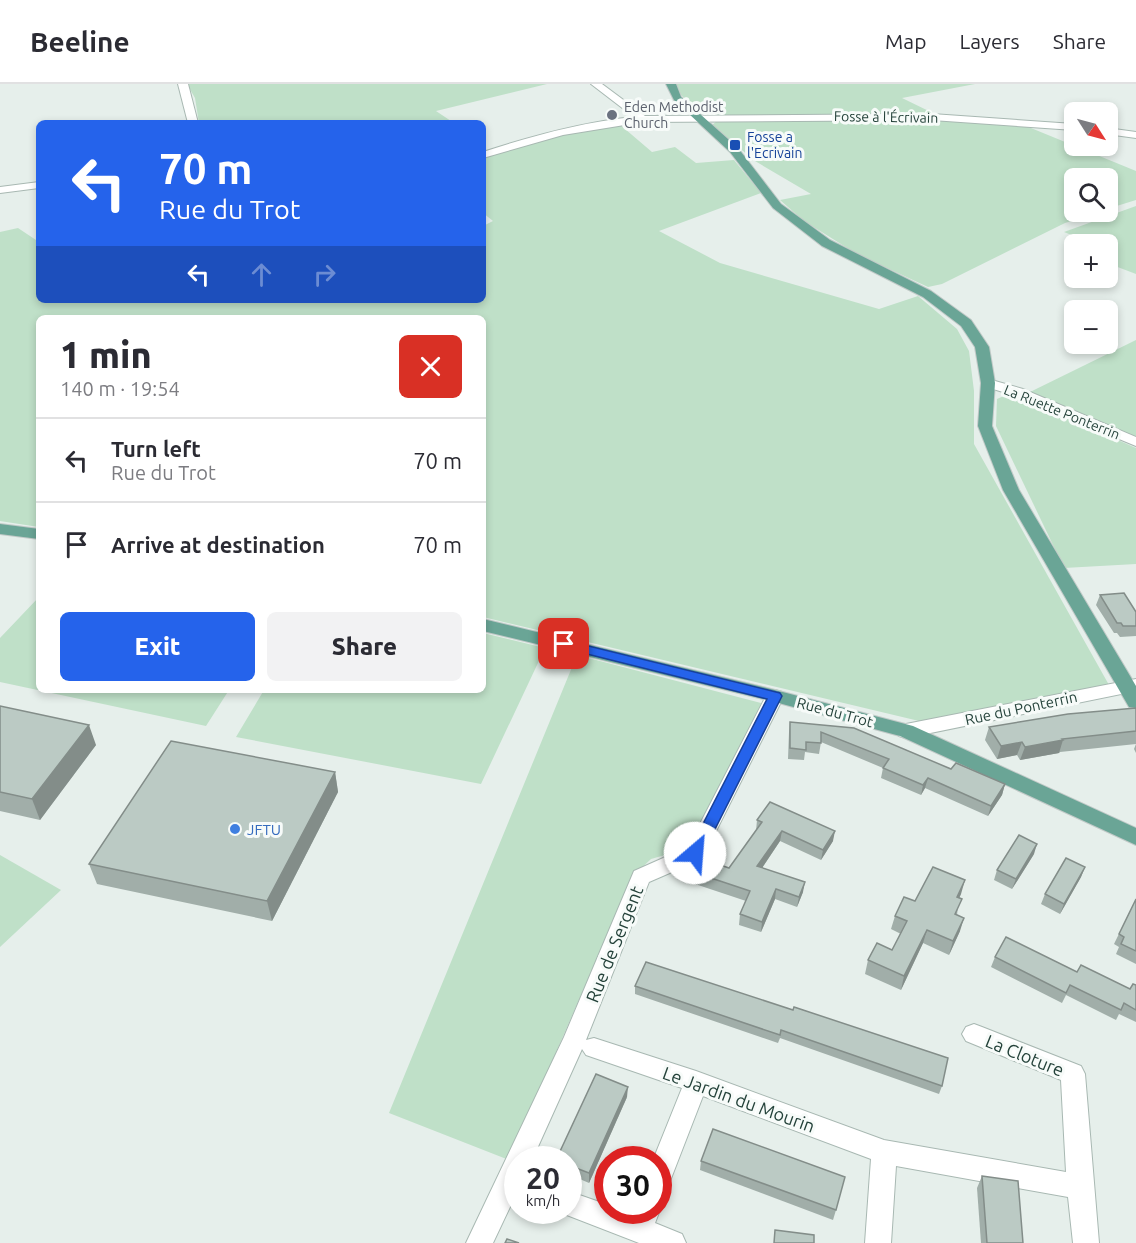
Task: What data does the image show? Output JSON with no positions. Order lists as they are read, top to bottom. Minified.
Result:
{"streets":{"main road":["Rue du Trot"],"street":["Fosse à l'Écrivain","La Ruette Ponterrin","Rue du Ponterrin","Rue de Sergent","La Cloture","Le Jardin du Mourin"]},"crossings":[["Rue du Ponterrin","Rue du Trot"],["Rue du Trot","Rue de Sergent"]],"places":{"other":["Eden Methodist Church","JFTU"],"transit":["Fosse a l'Ecrivain"]},"north":"bottom right","page":{"header":"Beeline","nav":["Map","Layers","Share"],"map_buttons":["+","−"],"turn":["70 m","Rue du Trot"],"heading":["1 min","140 m · 19:54"],"list":[{"name":"Turn left","note":"Rue du Trot","value":"70 m"},{"name":"Arrive at destination","value":"70 m"}],"buttons":["Exit","Share"],"speed":"20 km/h","limit":"30"}}
